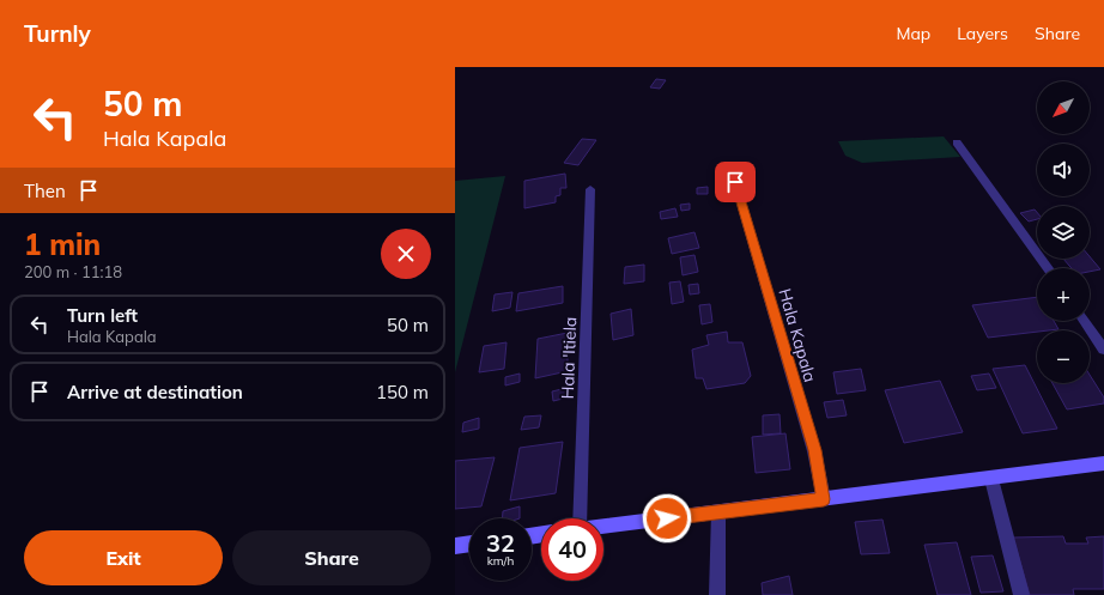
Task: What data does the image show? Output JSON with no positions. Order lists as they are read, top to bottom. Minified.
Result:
{"streets":{"street":["Hala Kapala","Hala 'Itiela"]},"north":"bottom left","page":{"header":"Turnly","nav":["Map","Layers","Share"],"turn":["50 m","Hala Kapala"],"map_buttons":["+","−"],"then":"Then","heading":["1 min","200 m · 11:18"],"list":[{"name":"Turn left","note":"Hala Kapala","value":"50 m"},{"name":"Arrive at destination","value":"150 m"}],"speed":"32 km/h","limit":"40","buttons":["Exit","Share"]}}
